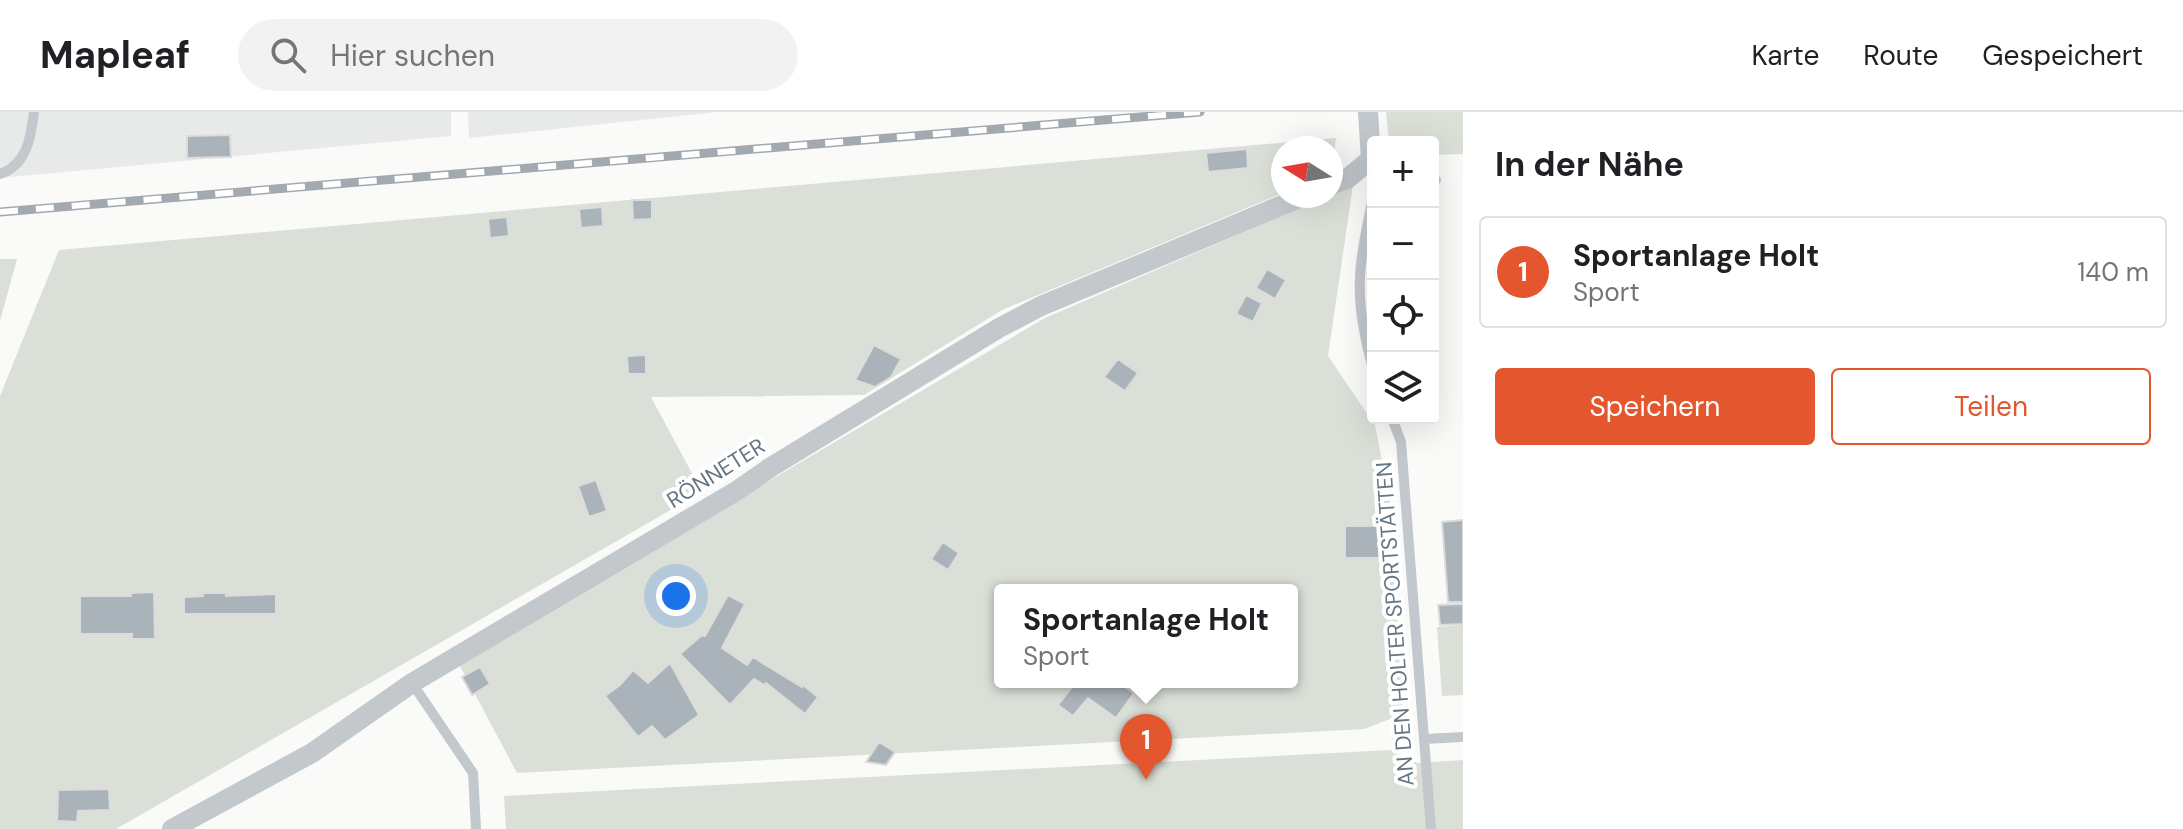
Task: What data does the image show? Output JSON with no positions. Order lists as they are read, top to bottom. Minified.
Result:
{"streets":{"street":["RÖNNETER"],"lane":["AN DEN HOLTER SPORTSTÄTTEN"]},"north":"left","page":{"header":"Mapleaf","search":"Hier suchen","nav":["Karte","Route","Gespeichert"],"heading":"In der Nähe","map_buttons":["+","−"],"list":[{"mark":"1","name":"Sportanlage Holt","note":"Sport","value":"140 m"}],"buttons":["Speichern","Teilen"],"popup":["Sportanlage Holt","Sport"],"pins":"1"}}
